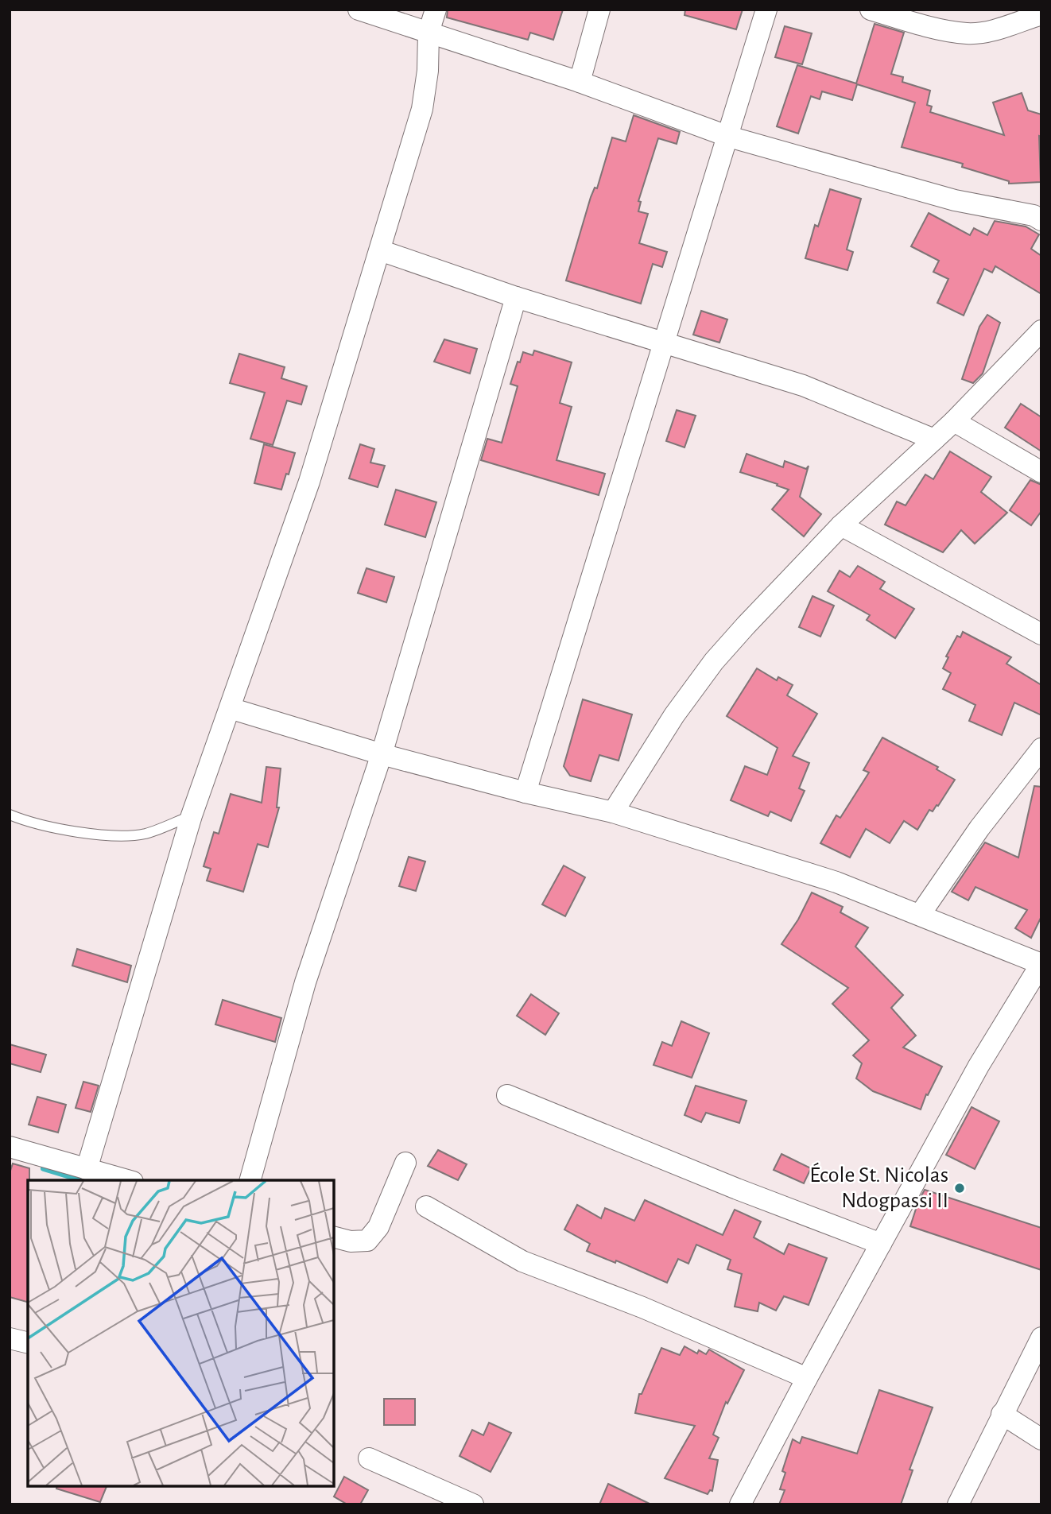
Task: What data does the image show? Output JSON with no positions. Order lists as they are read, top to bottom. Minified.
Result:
{"places":["École St. Nicolas Ndogpassi II"]}
